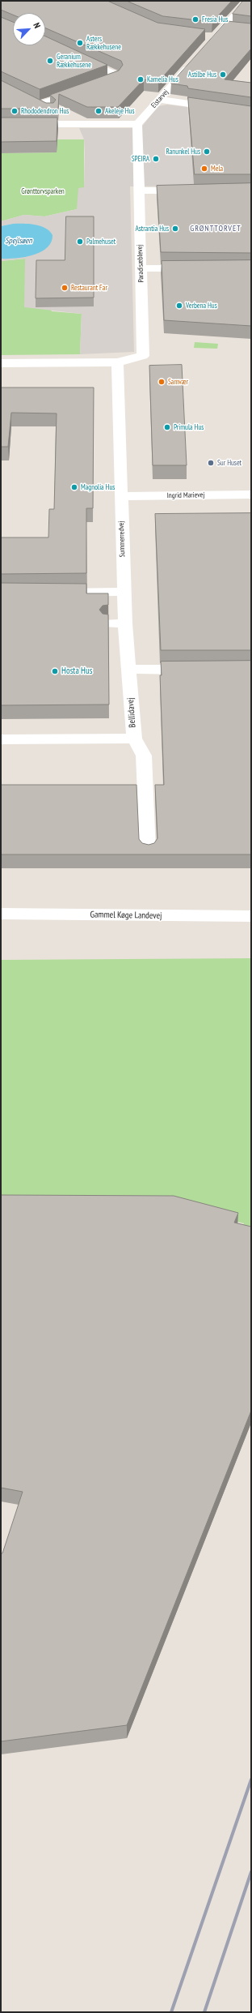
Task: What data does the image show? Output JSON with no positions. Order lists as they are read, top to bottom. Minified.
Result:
{"streets":{"street":["Elstarvej","Paradisæblevej","Ingrid Marievej","Summerredvej","Bellidavej","Gammel Køge Landevej"]},"crossings":[["Elstarvej","Paradisæblevej"],["Paradisæblevej","Summerredvej"],["Ingrid Marievej","Summerredvej"],["Summerredvej","Bellidavej"]],"districts":["GRØNTTORVET"],"water":["Spejlsøen"],"parks":["Grønttorvsparken"],"places":["Fresia Hus","Asters Rækkehusene","Geranium Rækkehusene","Astilbe Hus","Kamelia Hus","Rhododendron Hus","Akeleje Hus","Ranunkel Hus","SPEIRA","Mela","Astrantia Hus","Palmehuset","Restaurant Far","Verbena Hus","Samvær","Primula Hus","Sur Huset","Magnolia Hus","Hosta Hus"],"north":"top right"}
